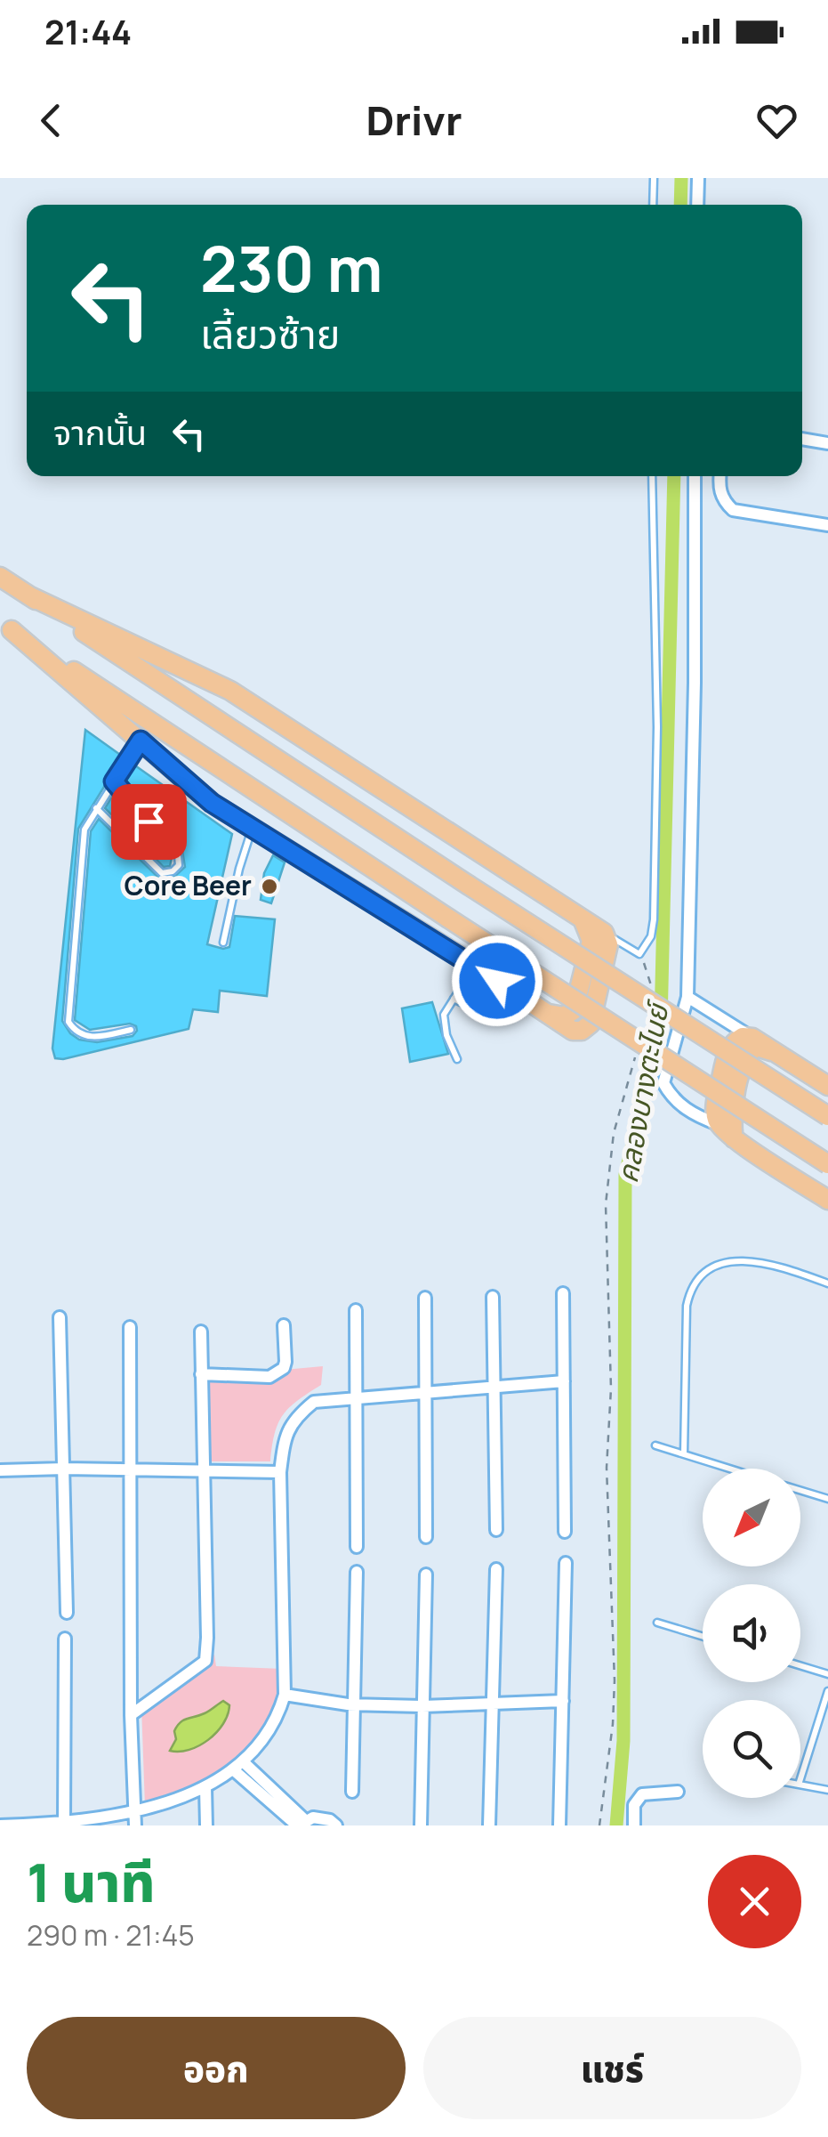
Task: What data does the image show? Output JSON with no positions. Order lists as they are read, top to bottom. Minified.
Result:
{"water":["คลองบางตะไนย์"],"places":["Core Beer"],"north":"bottom left","page":{"status":"21:44","header":"Drivr","turn":["230 m","เลี้ยวซ้าย"],"then":"จากนั้น","heading":["1 นาที","290 m · 21:45"],"buttons":["ออก","แชร์"]}}
